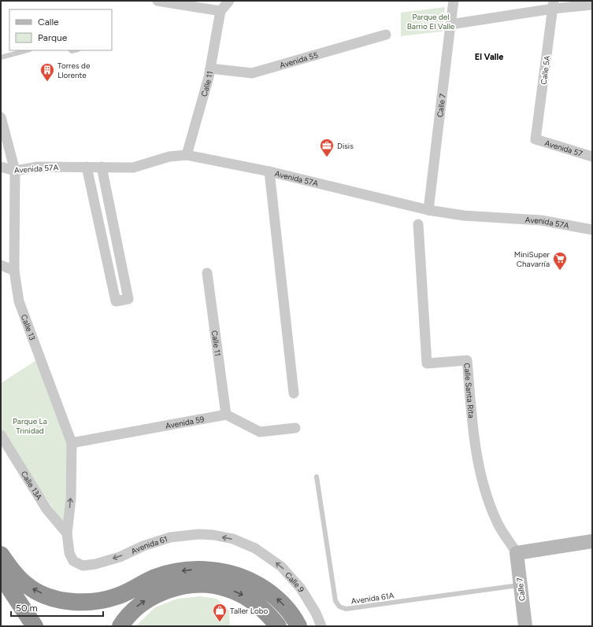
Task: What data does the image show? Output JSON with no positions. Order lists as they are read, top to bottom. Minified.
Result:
{"streets":{"street":["Avenida 55","Calle 5A","Calle 11","Calle 7","Avenida 57","Avenida 57A","Calle 13","Calle Santa Rita","Avenida 59","Calle 13A","Avenida 61","Calle 9"],"lane":["Avenida 61A"]},"crossings":[["Avenida 55","Calle 11"],["Calle 5A","Avenida 57"],["Calle 11","Avenida 57A"],["Calle 11","Avenida 59"],["Calle 7","Avenida 57A"],["Calle 7","Calle Santa Rita"],["Calle 7","Avenida 61A"],["Avenida 57A","Calle 13"],["Calle 13","Avenida 59"],["Calle 13","Calle 13A"],["Calle 13","Avenida 61"],["Calle 13A","Avenida 61"],["Avenida 61","Calle 9"]],"one_way":["Avenida 61","Calle 9"],"districts":["El Valle"],"parks":["Parque del Barrio El Valle","Parque La Trinidad"],"places":{"building":["Torres de Llorente"],"office":["Disis"],"supermarket":["MiniSuper Chavarría"],"shop":["Taller Lobo"]},"legend":["Calle","Parque"],"scale_bar":"50 m"}
